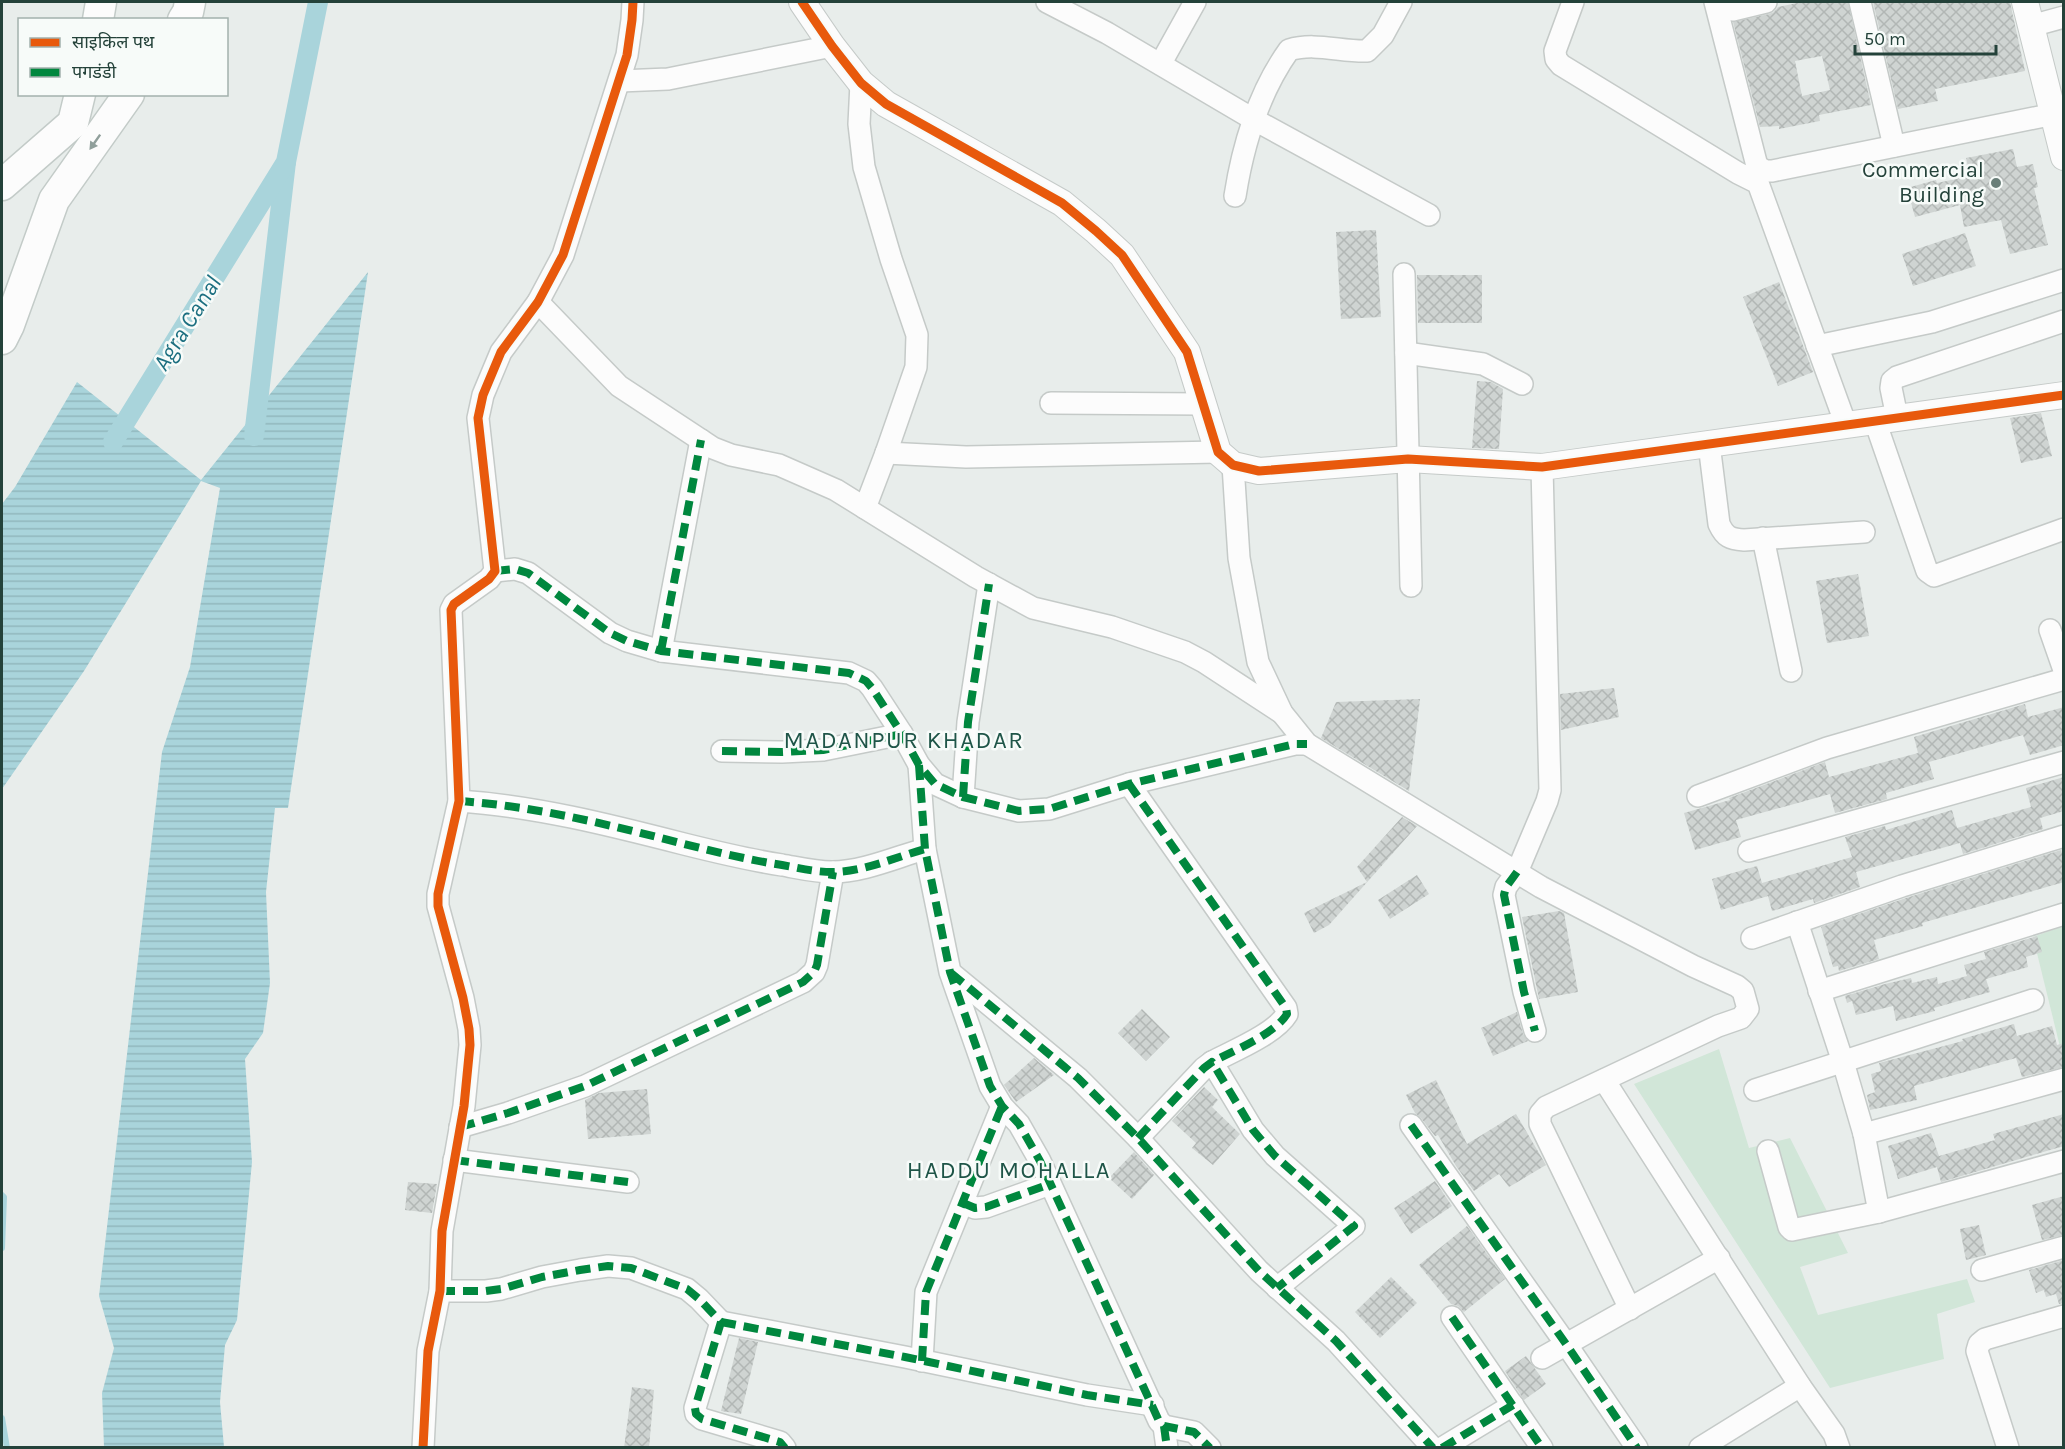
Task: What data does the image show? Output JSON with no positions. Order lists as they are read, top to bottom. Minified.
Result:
{"districts":["MADANPUR KHADAR","HADDU MOHALLA"],"water":["Agra Canal"],"places":["Commercial Building"],"legend":["साइकिल पथ","पगडंडी"],"scale_bar":"50 m"}
